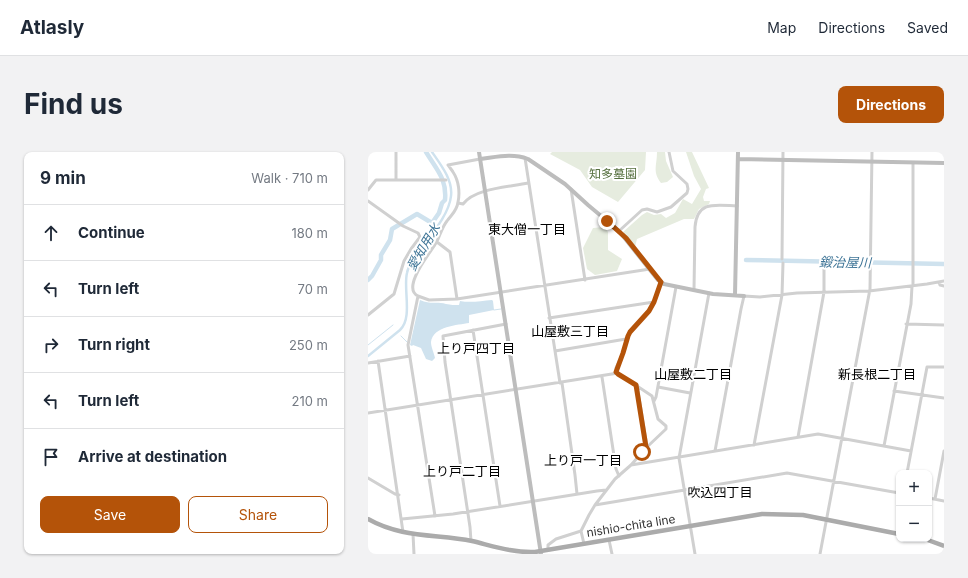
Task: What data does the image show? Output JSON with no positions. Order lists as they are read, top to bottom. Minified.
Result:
{"streets":{"main road":["nishio-chita line"]},"districts":["東大僧一丁目","山屋敷三丁目","上り戸四丁目","山屋敷二丁目","新長根二丁目","上り戸一丁目","上り戸二丁目","吹込四丁目"],"water":["愛知用水","鍛治屋川"],"parks":["知多墓園"],"page":{"header":"Atlasly","nav":["Map","Directions","Saved"],"buttons":["Directions",["Save","Share"]],"title":"Find us","heading":["9 min","Walk · 710 m"],"list":[["Continue","180 m"],["Turn left","70 m"],["Turn right","250 m"],["Turn left","210 m"],"Arrive at destination"],"map_buttons":["+","−"]}}
